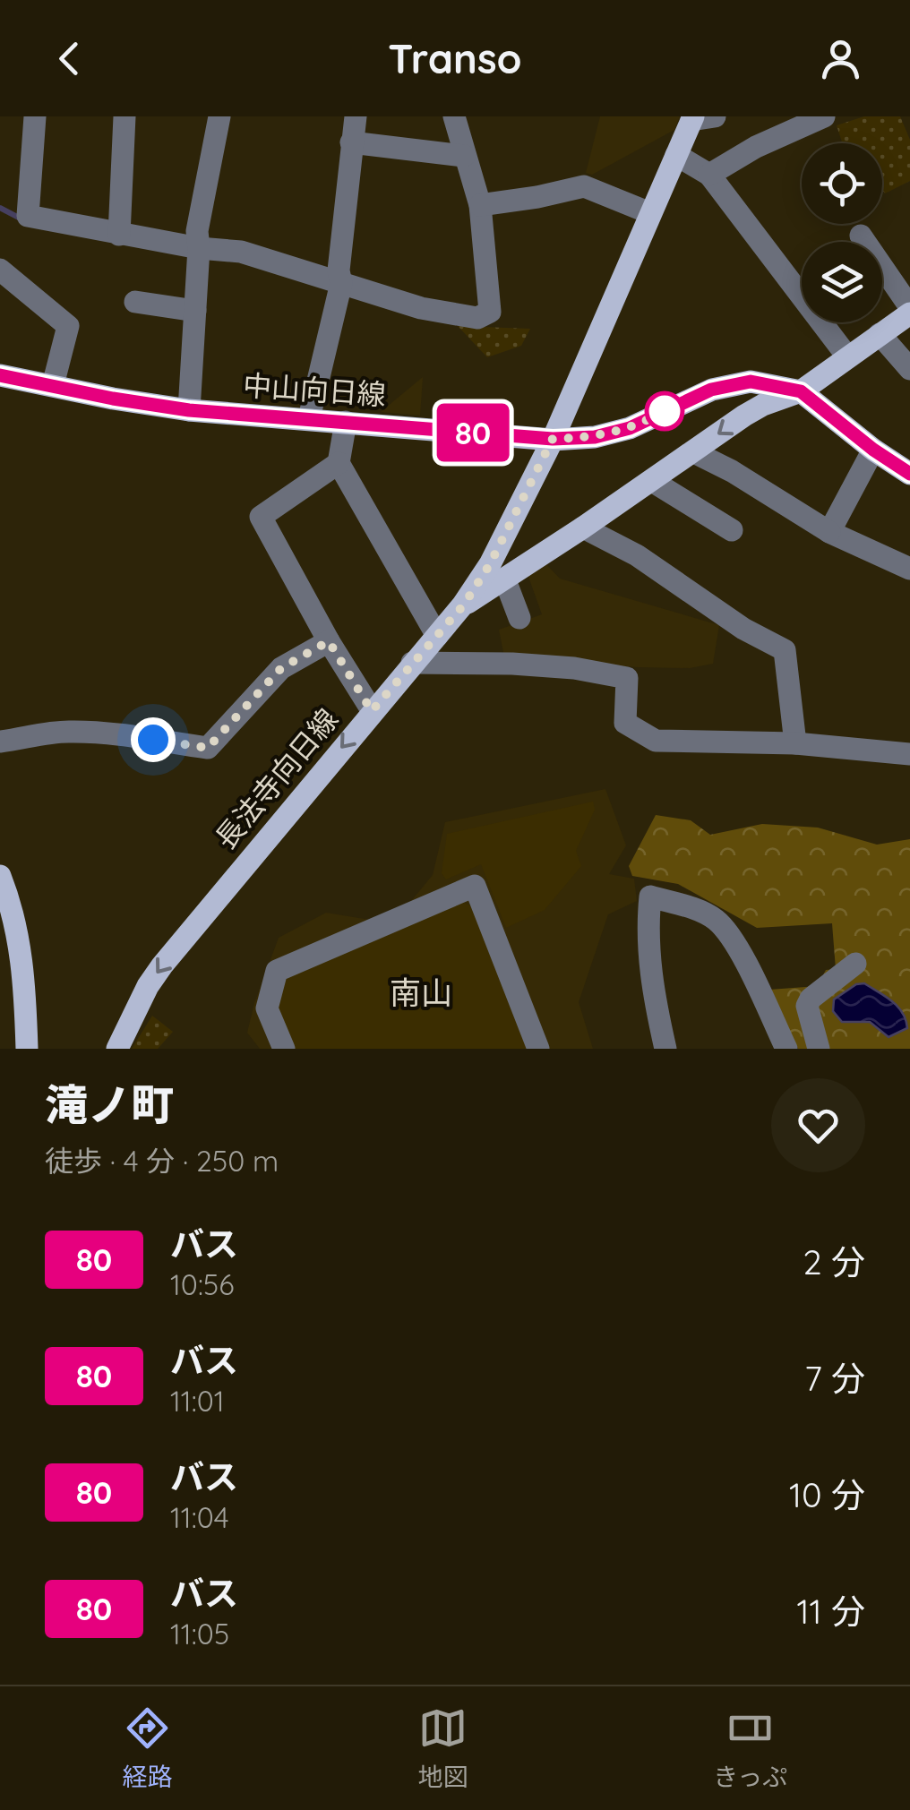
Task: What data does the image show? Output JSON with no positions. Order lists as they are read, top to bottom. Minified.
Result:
{"streets":{"main road":["中山向日線","長法寺向日線"]},"crossings":[["中山向日線","長法寺向日線"]],"one_way":["長法寺向日線"],"districts":["南山"],"lines":["bus line 80"],"page":{"header":"Transo","on_map":"80","heading":["滝ノ町","徒歩 · 4 分 · 250 m"],"list":[{"mark":"80","name":"バス","note":"10:56","value":"2 分"},{"mark":"80","name":"バス","note":"11:01","value":"7 分"},{"mark":"80","name":"バス","note":"11:04","value":"10 分"},{"mark":"80","name":"バス","note":"11:05","value":"11 分"}],"tabs":["経路","地図","きっぷ"]}}
